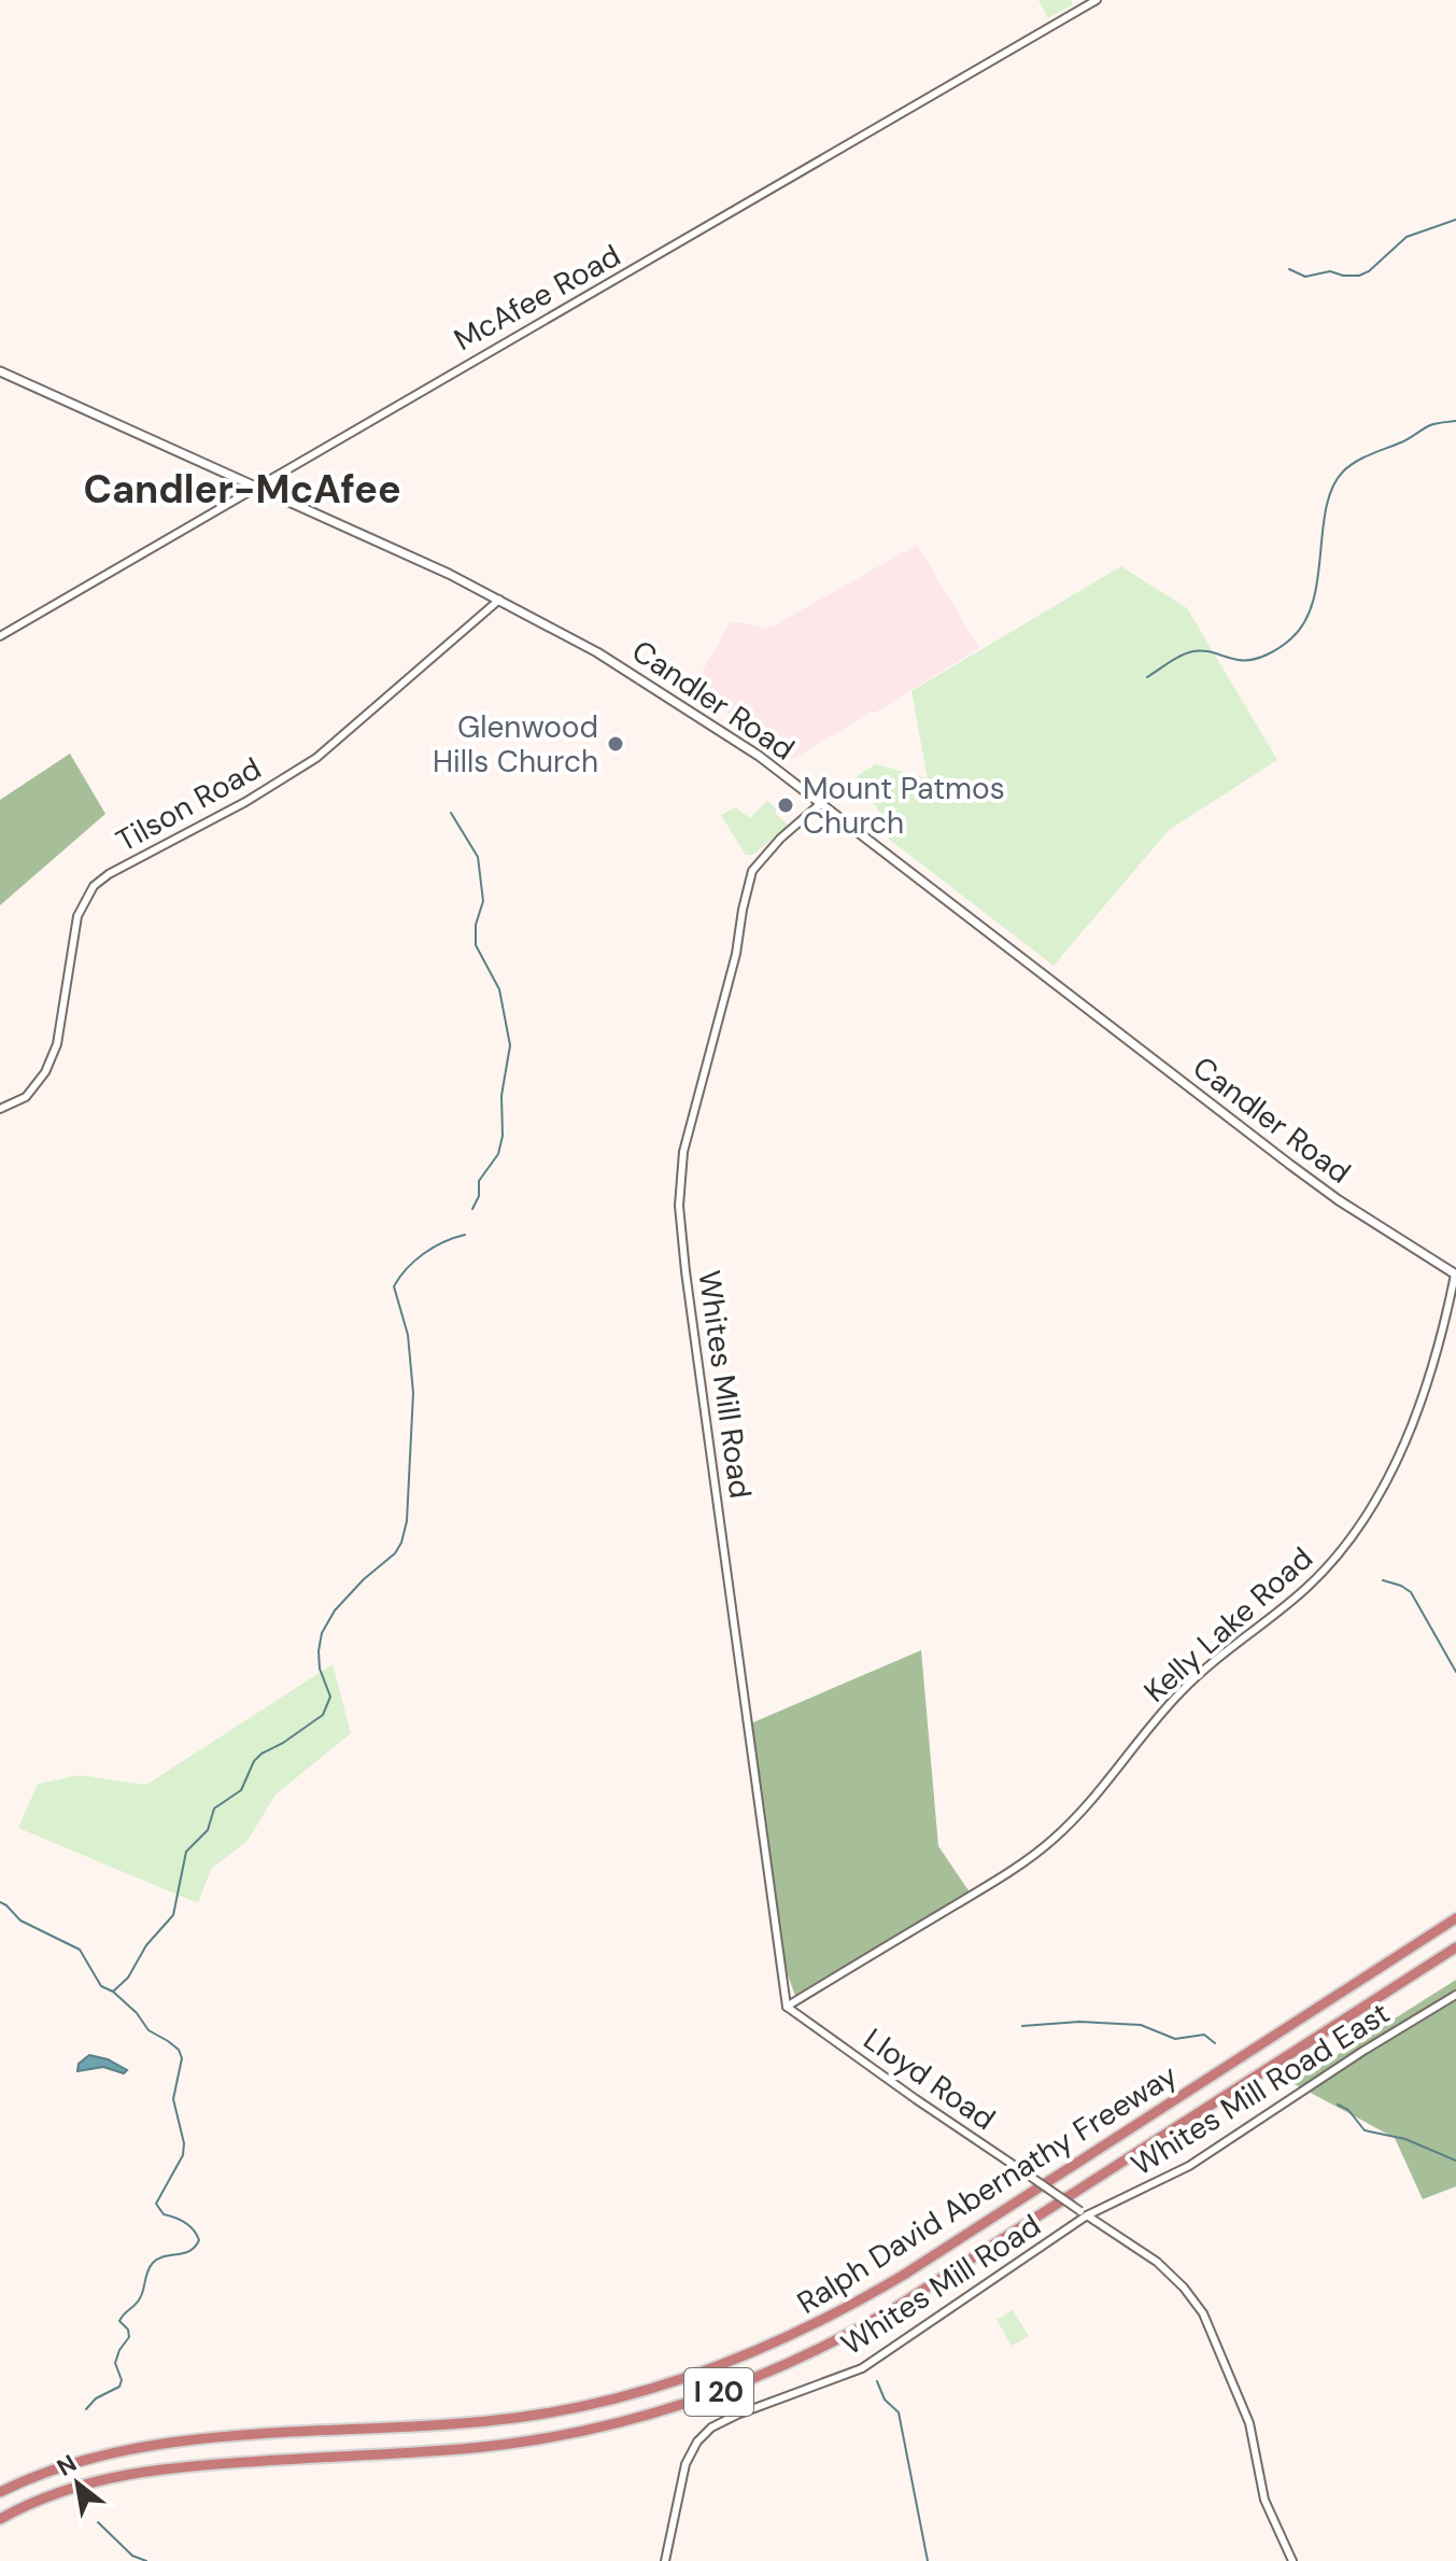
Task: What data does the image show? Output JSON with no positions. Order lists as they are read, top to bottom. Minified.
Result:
{"streets":{"highway":["Ralph David Abernathy Freeway","I 20"],"main road":["Candler Road"],"street":["McAfee Road","Tilson Road","Whites Mill Road","Kelly Lake Road","Lloyd Road","Whites Mill Road East"]},"crossings":[["McAfee Road","Candler Road"],["Candler Road","Tilson Road"],["Candler Road","Whites Mill Road"],["Candler Road","Kelly Lake Road"],["Whites Mill Road","Kelly Lake Road"],["Whites Mill Road","Lloyd Road"],["Whites Mill Road","Whites Mill Road East"],["Kelly Lake Road","Lloyd Road"],["Lloyd Road","Whites Mill Road East"]],"districts":["Candler-McAfee"],"places":["Glenwood Hills Church","Mount Patmos Church"],"north":"top left"}
